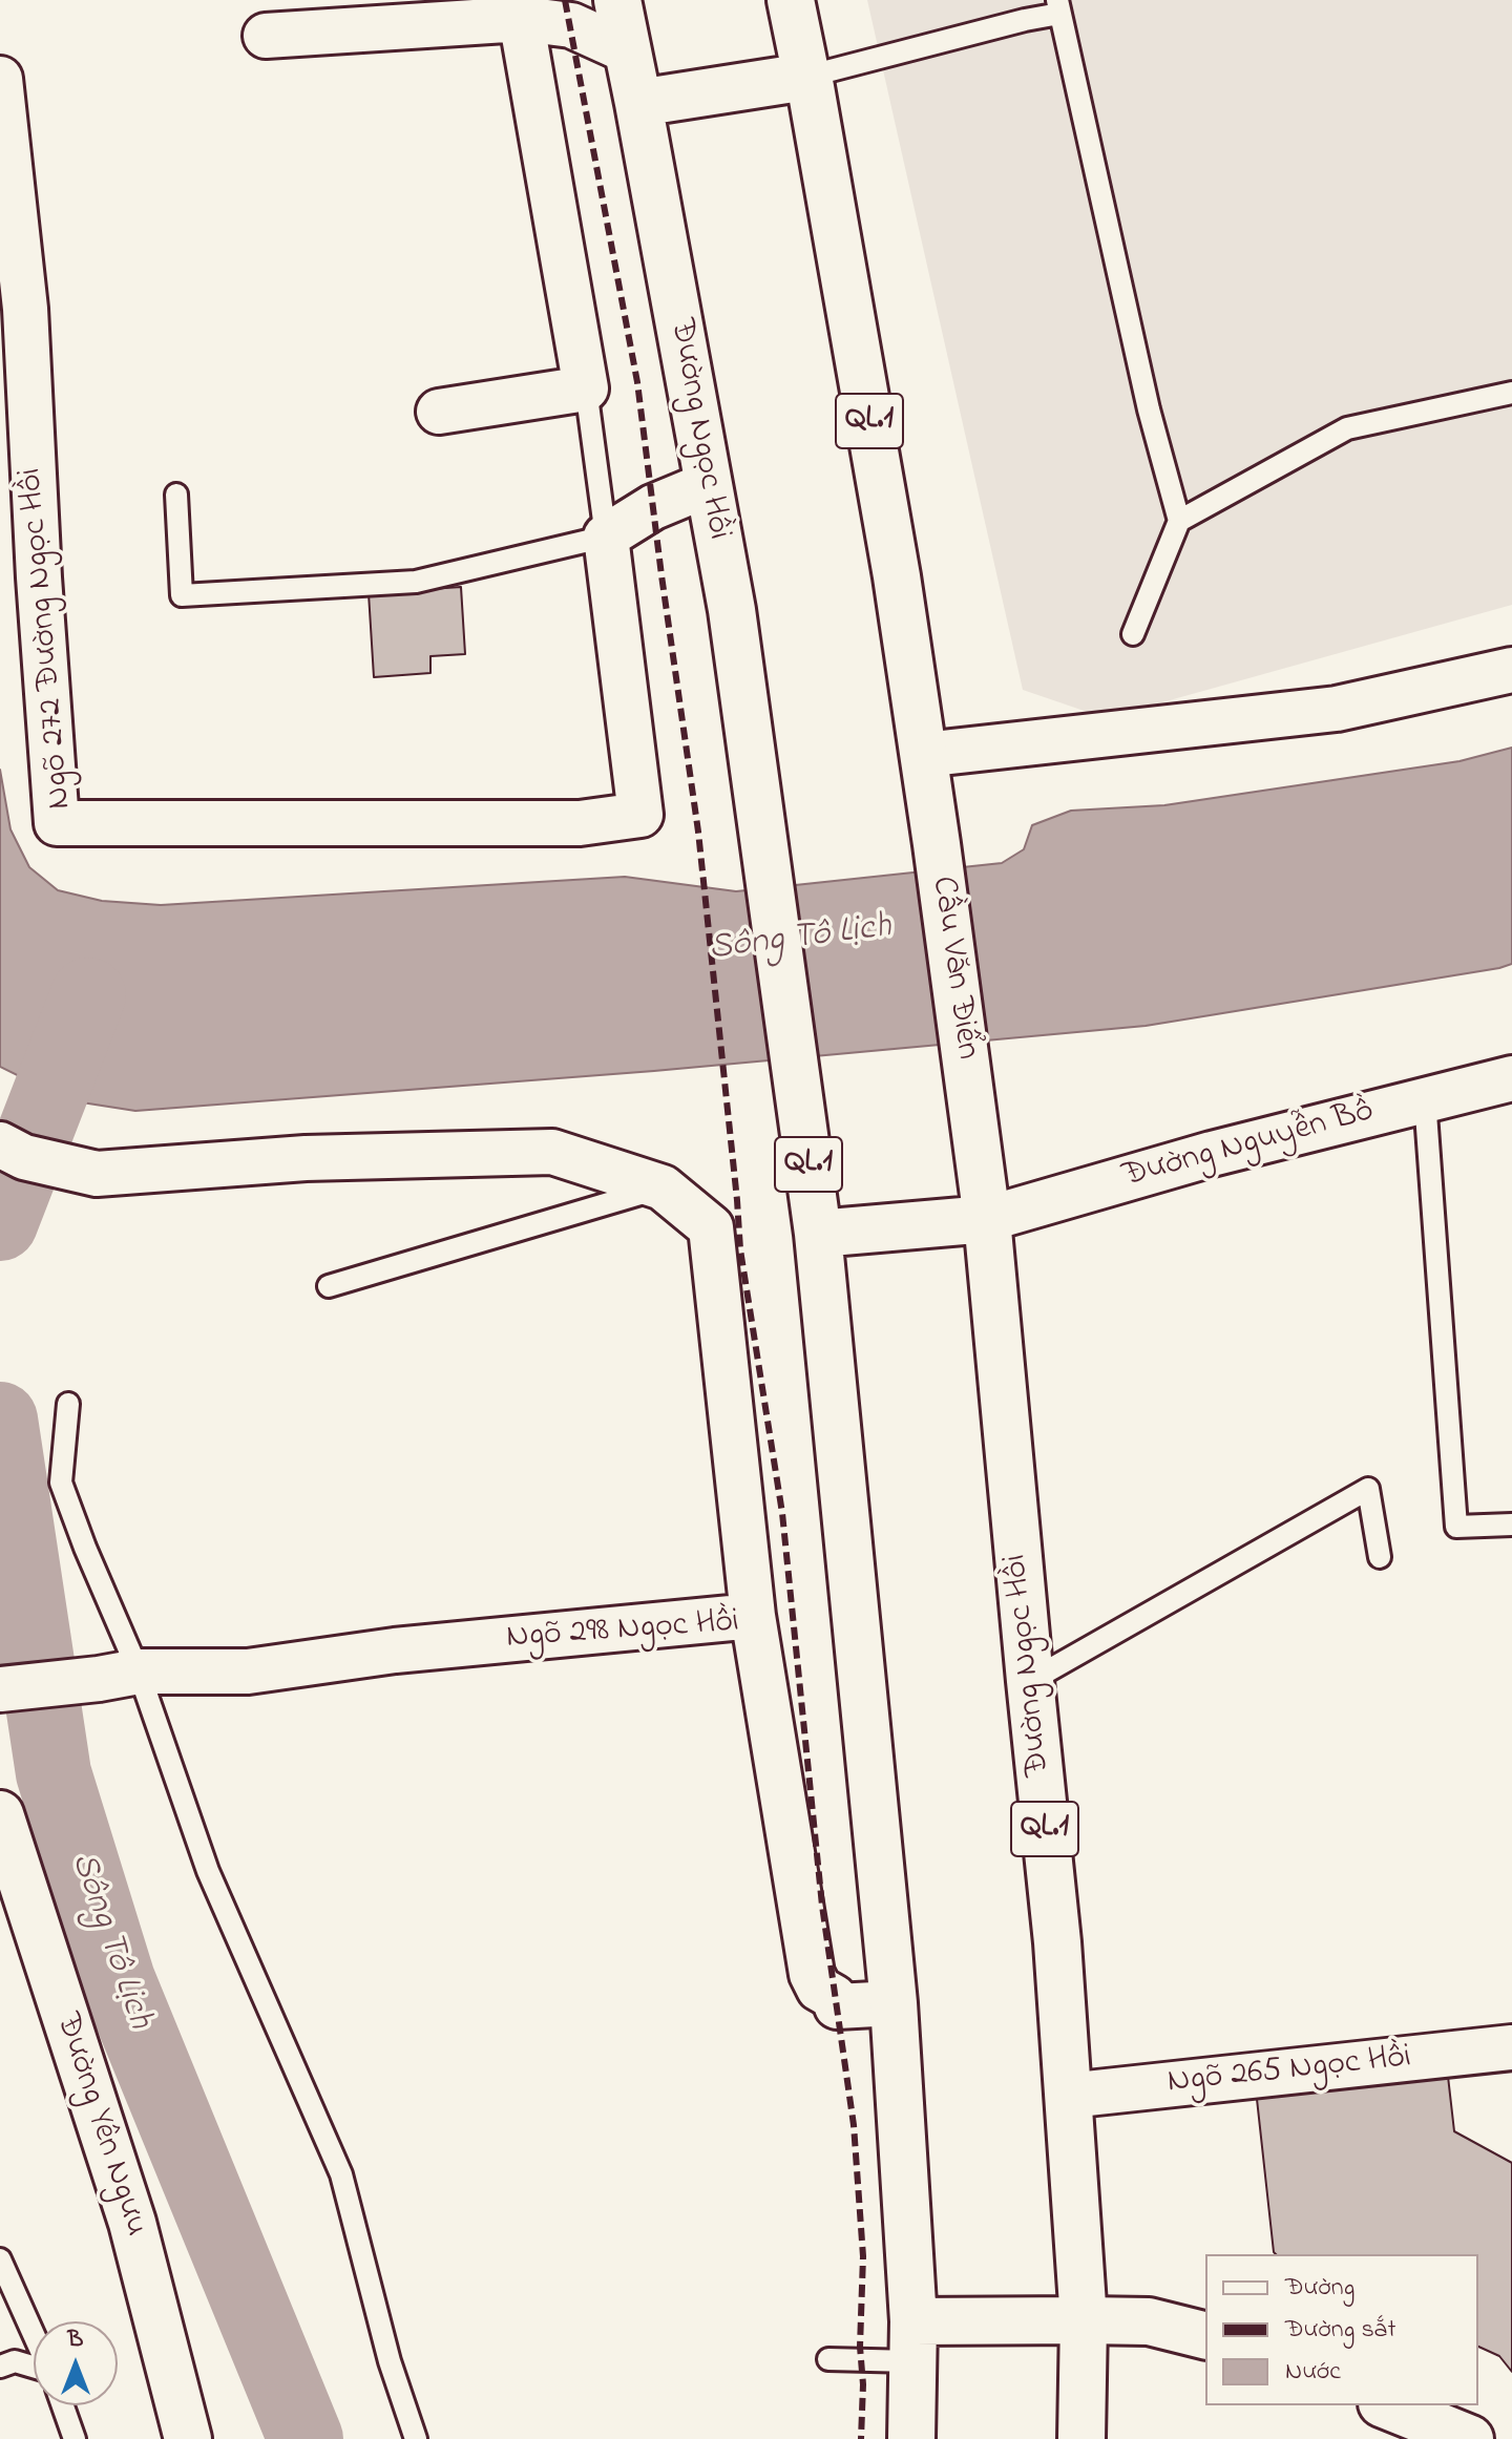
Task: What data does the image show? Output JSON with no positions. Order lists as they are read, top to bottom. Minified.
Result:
{"streets":{"main road":["QL.1","Đường Ngọc Hồi","Cầu Văn Điển","Đường Yên Ngưu"],"street":["Ngõ 272 Đường Ngọc Hồi","Đường Nguyễn Bồ","Ngõ 298 Ngọc Hồi","Ngõ 265 Ngọc Hồi"]},"crossings":[["QL.1","Đường Ngọc Hồi"],["QL.1","Cầu Văn Điển"],["QL.1","Ngõ 298 Ngọc Hồi"],["Đường Ngọc Hồi","Cầu Văn Điển"],["Đường Ngọc Hồi","Đường Nguyễn Bồ"],["Đường Ngọc Hồi","Ngõ 265 Ngọc Hồi"]],"water":["Sông Tô Lịch"],"legend":["Đường","Đường sắt","Nước"],"north":"top"}
